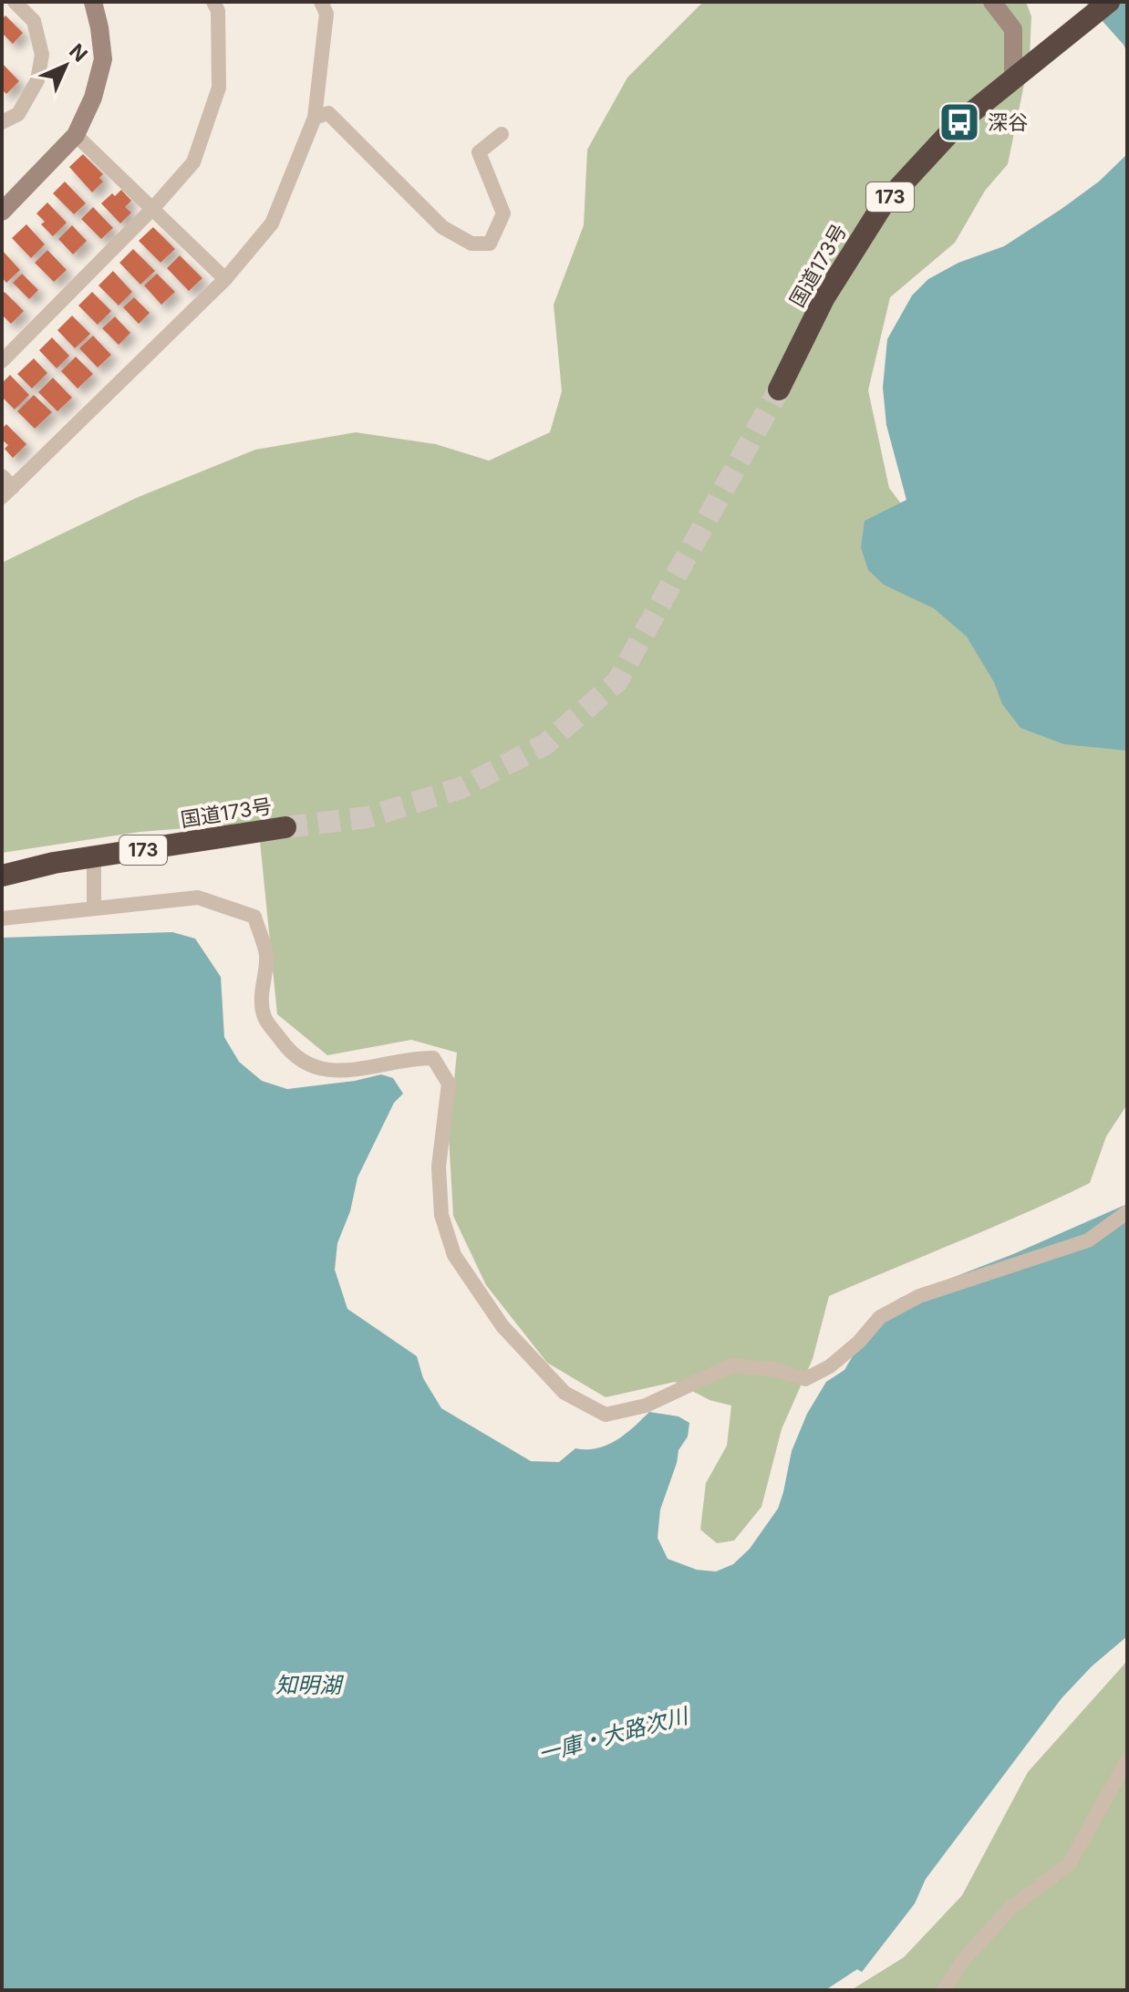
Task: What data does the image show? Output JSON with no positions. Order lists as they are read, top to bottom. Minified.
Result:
{"streets":{"highway":["173","国道173号"]},"water":["知明湖","一庫・大路次川"],"places":{"bus stop":["深谷"]},"north":"top right"}
